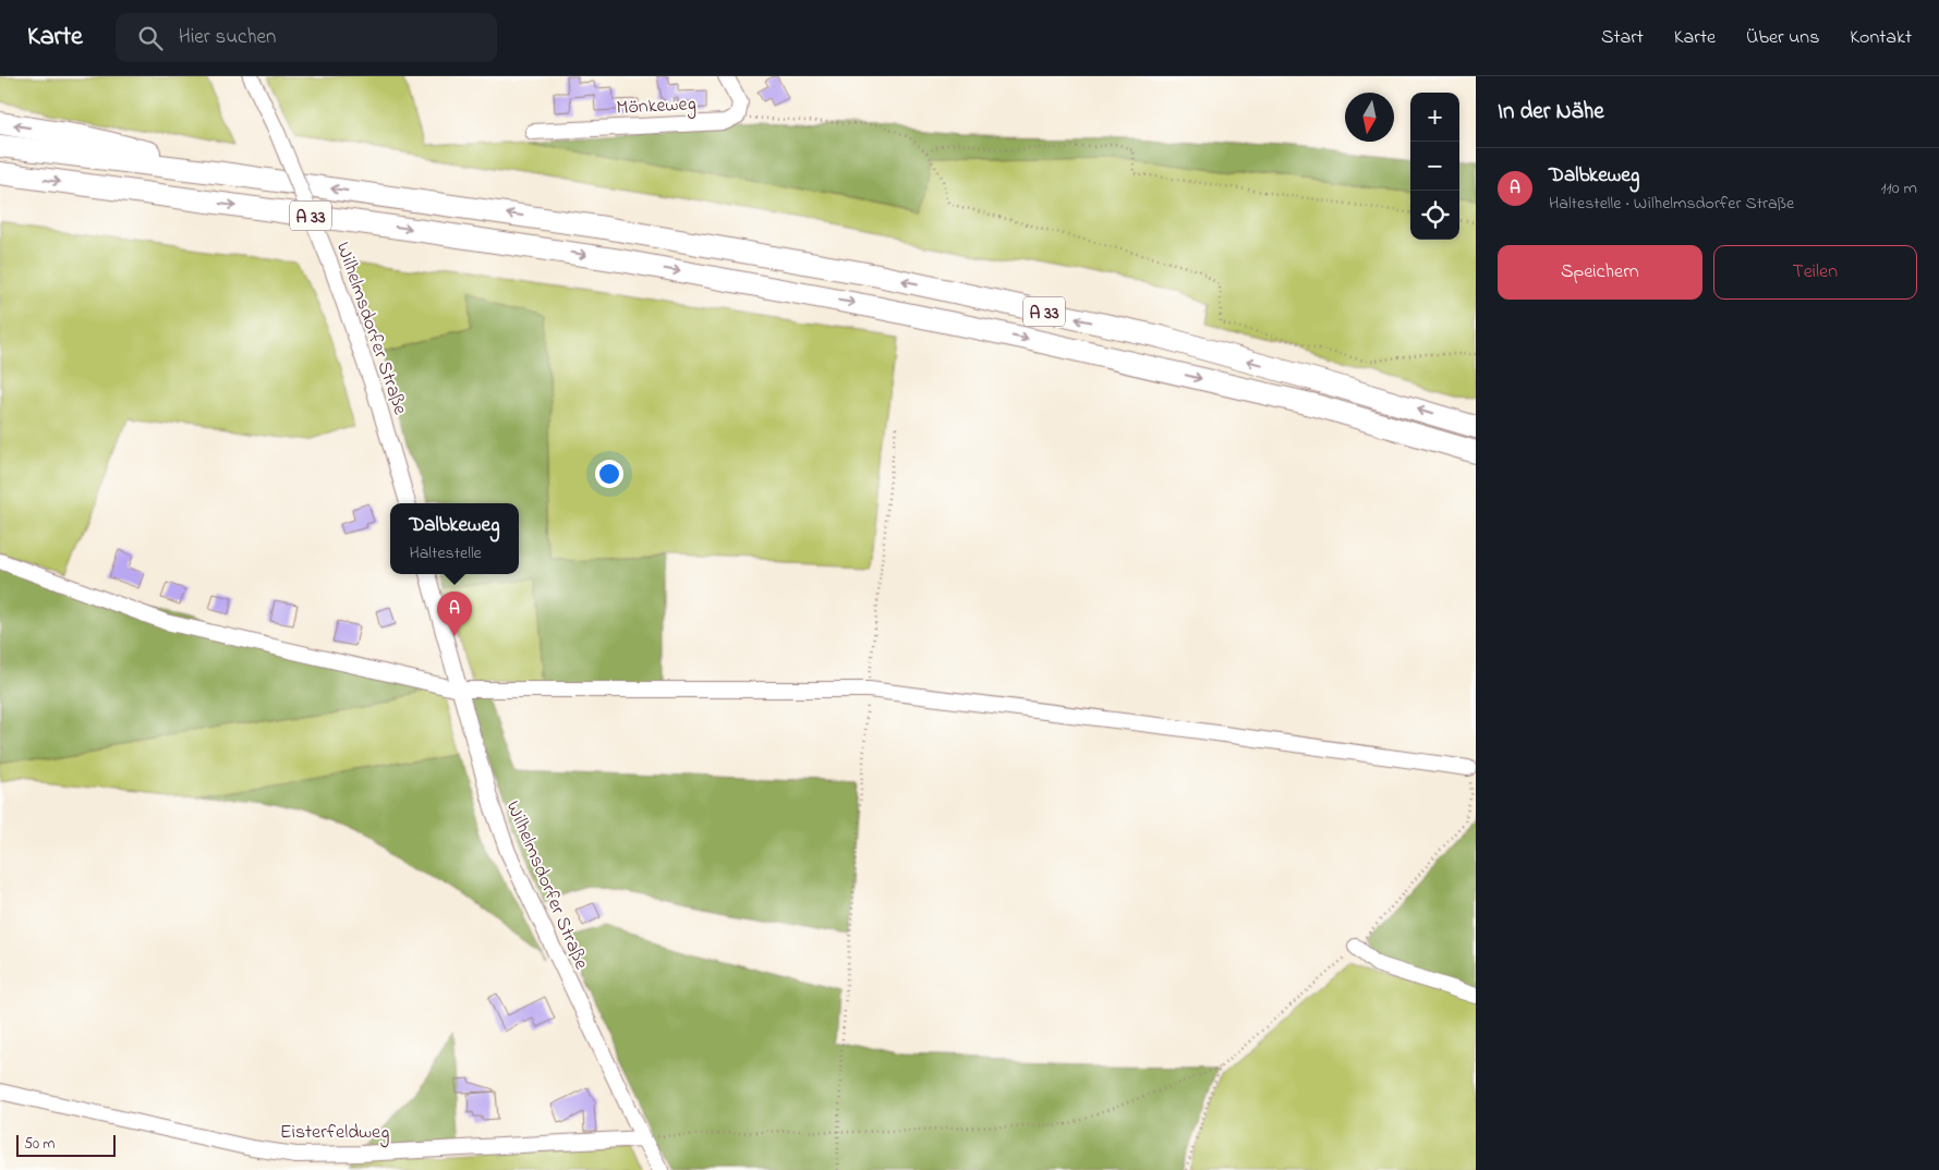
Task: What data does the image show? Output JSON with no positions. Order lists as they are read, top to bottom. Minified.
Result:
{"streets":{"highway":["A 33"],"street":["Mönkeweg","Wilhelmsdorfer Straße","Eisterfeldweg"]},"crossings":[["Wilhelmsdorfer Straße","Eisterfeldweg"]],"scale_bar":"50 m","north":"bottom","page":{"header":"Karte","search":"Hier suchen","nav":["Start","Karte","Über uns","Kontakt"],"heading":"In der Nähe","map_buttons":["+","−"],"list":[{"mark":"A","name":"Dalbkeweg","note":"Haltestelle · Wilhelmsdorfer Straße","value":"110 m"}],"buttons":["Speichern","Teilen"],"popup":["Dalbkeweg","Haltestelle"],"pins":"A","scale":"50 m"}}
